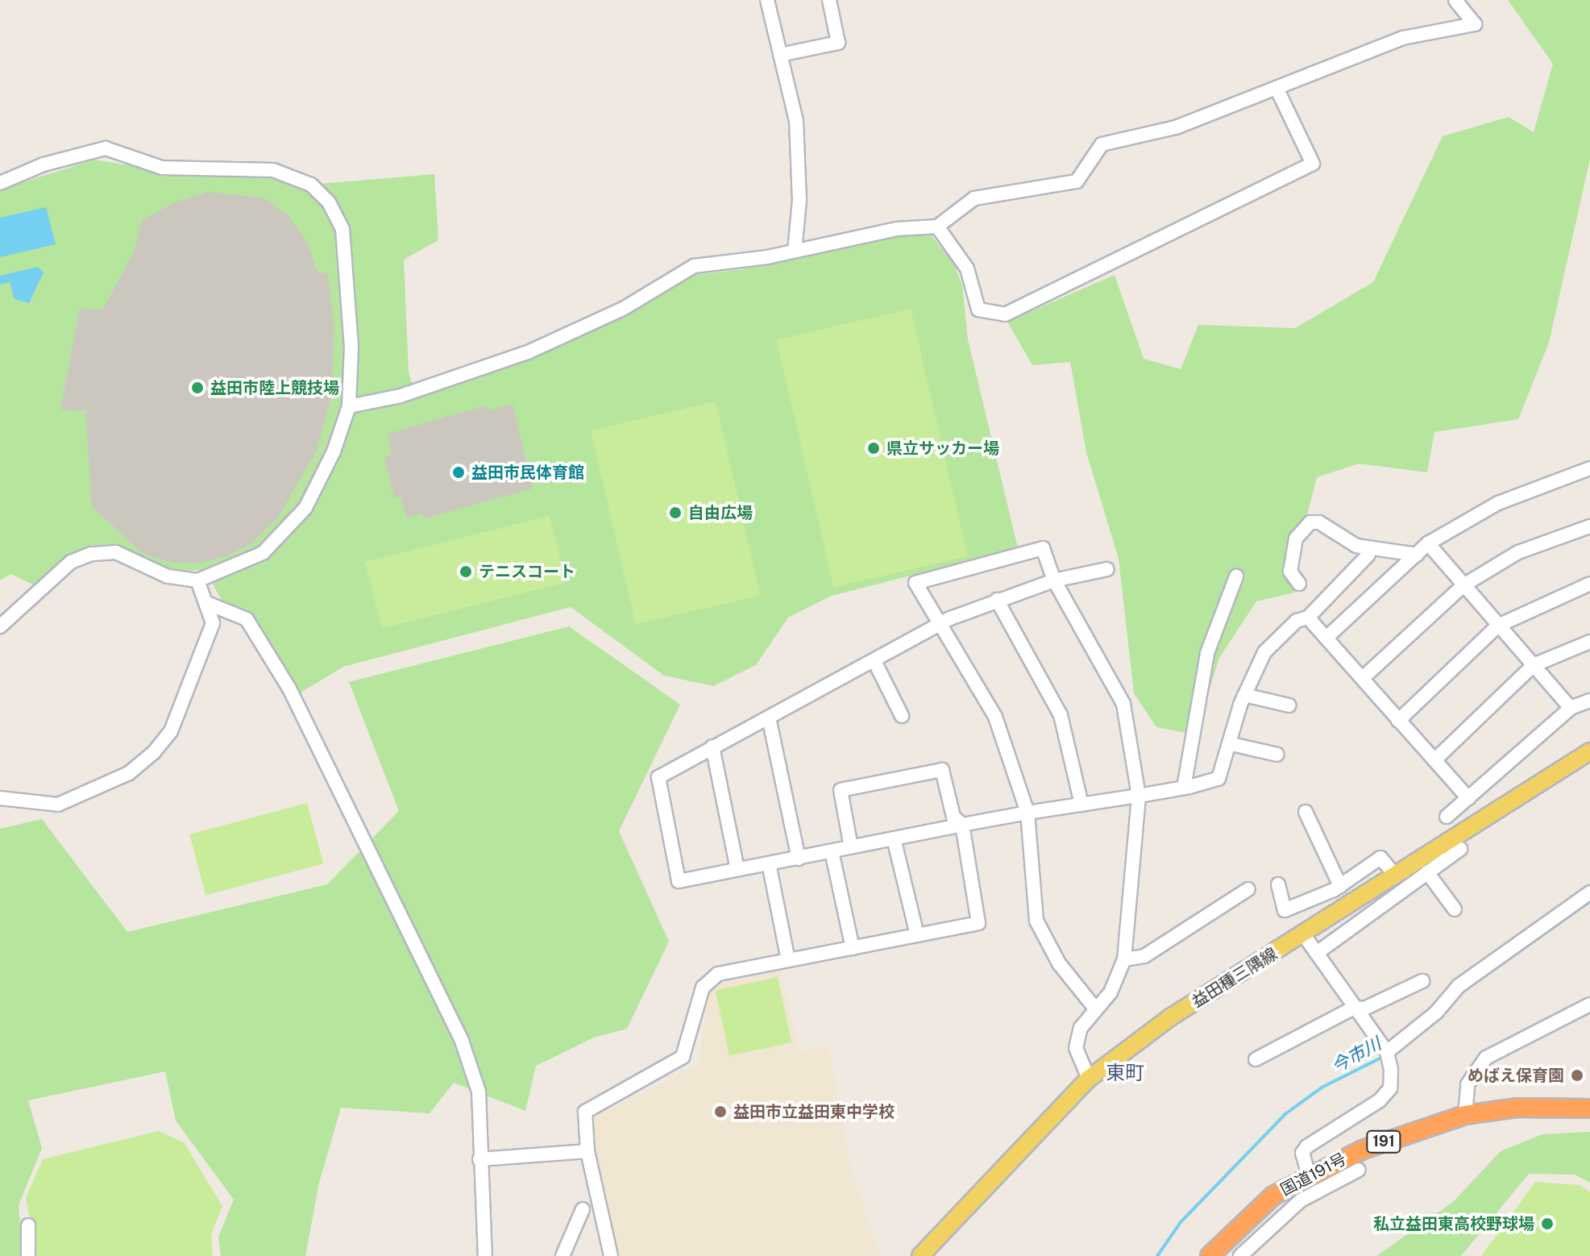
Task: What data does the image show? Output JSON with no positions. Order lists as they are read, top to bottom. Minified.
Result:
{"streets":{"highway":["191","国道191号"],"main road":["益田種三隅線"]},"districts":["東町"],"water":["今市川"],"places":["益田市陸上競技場","県立サッカー場","益田市民体育館","自由広場","テニスコート","めばえ保育園","益田市立益田東中学校","私立益田東高校野球場"]}
